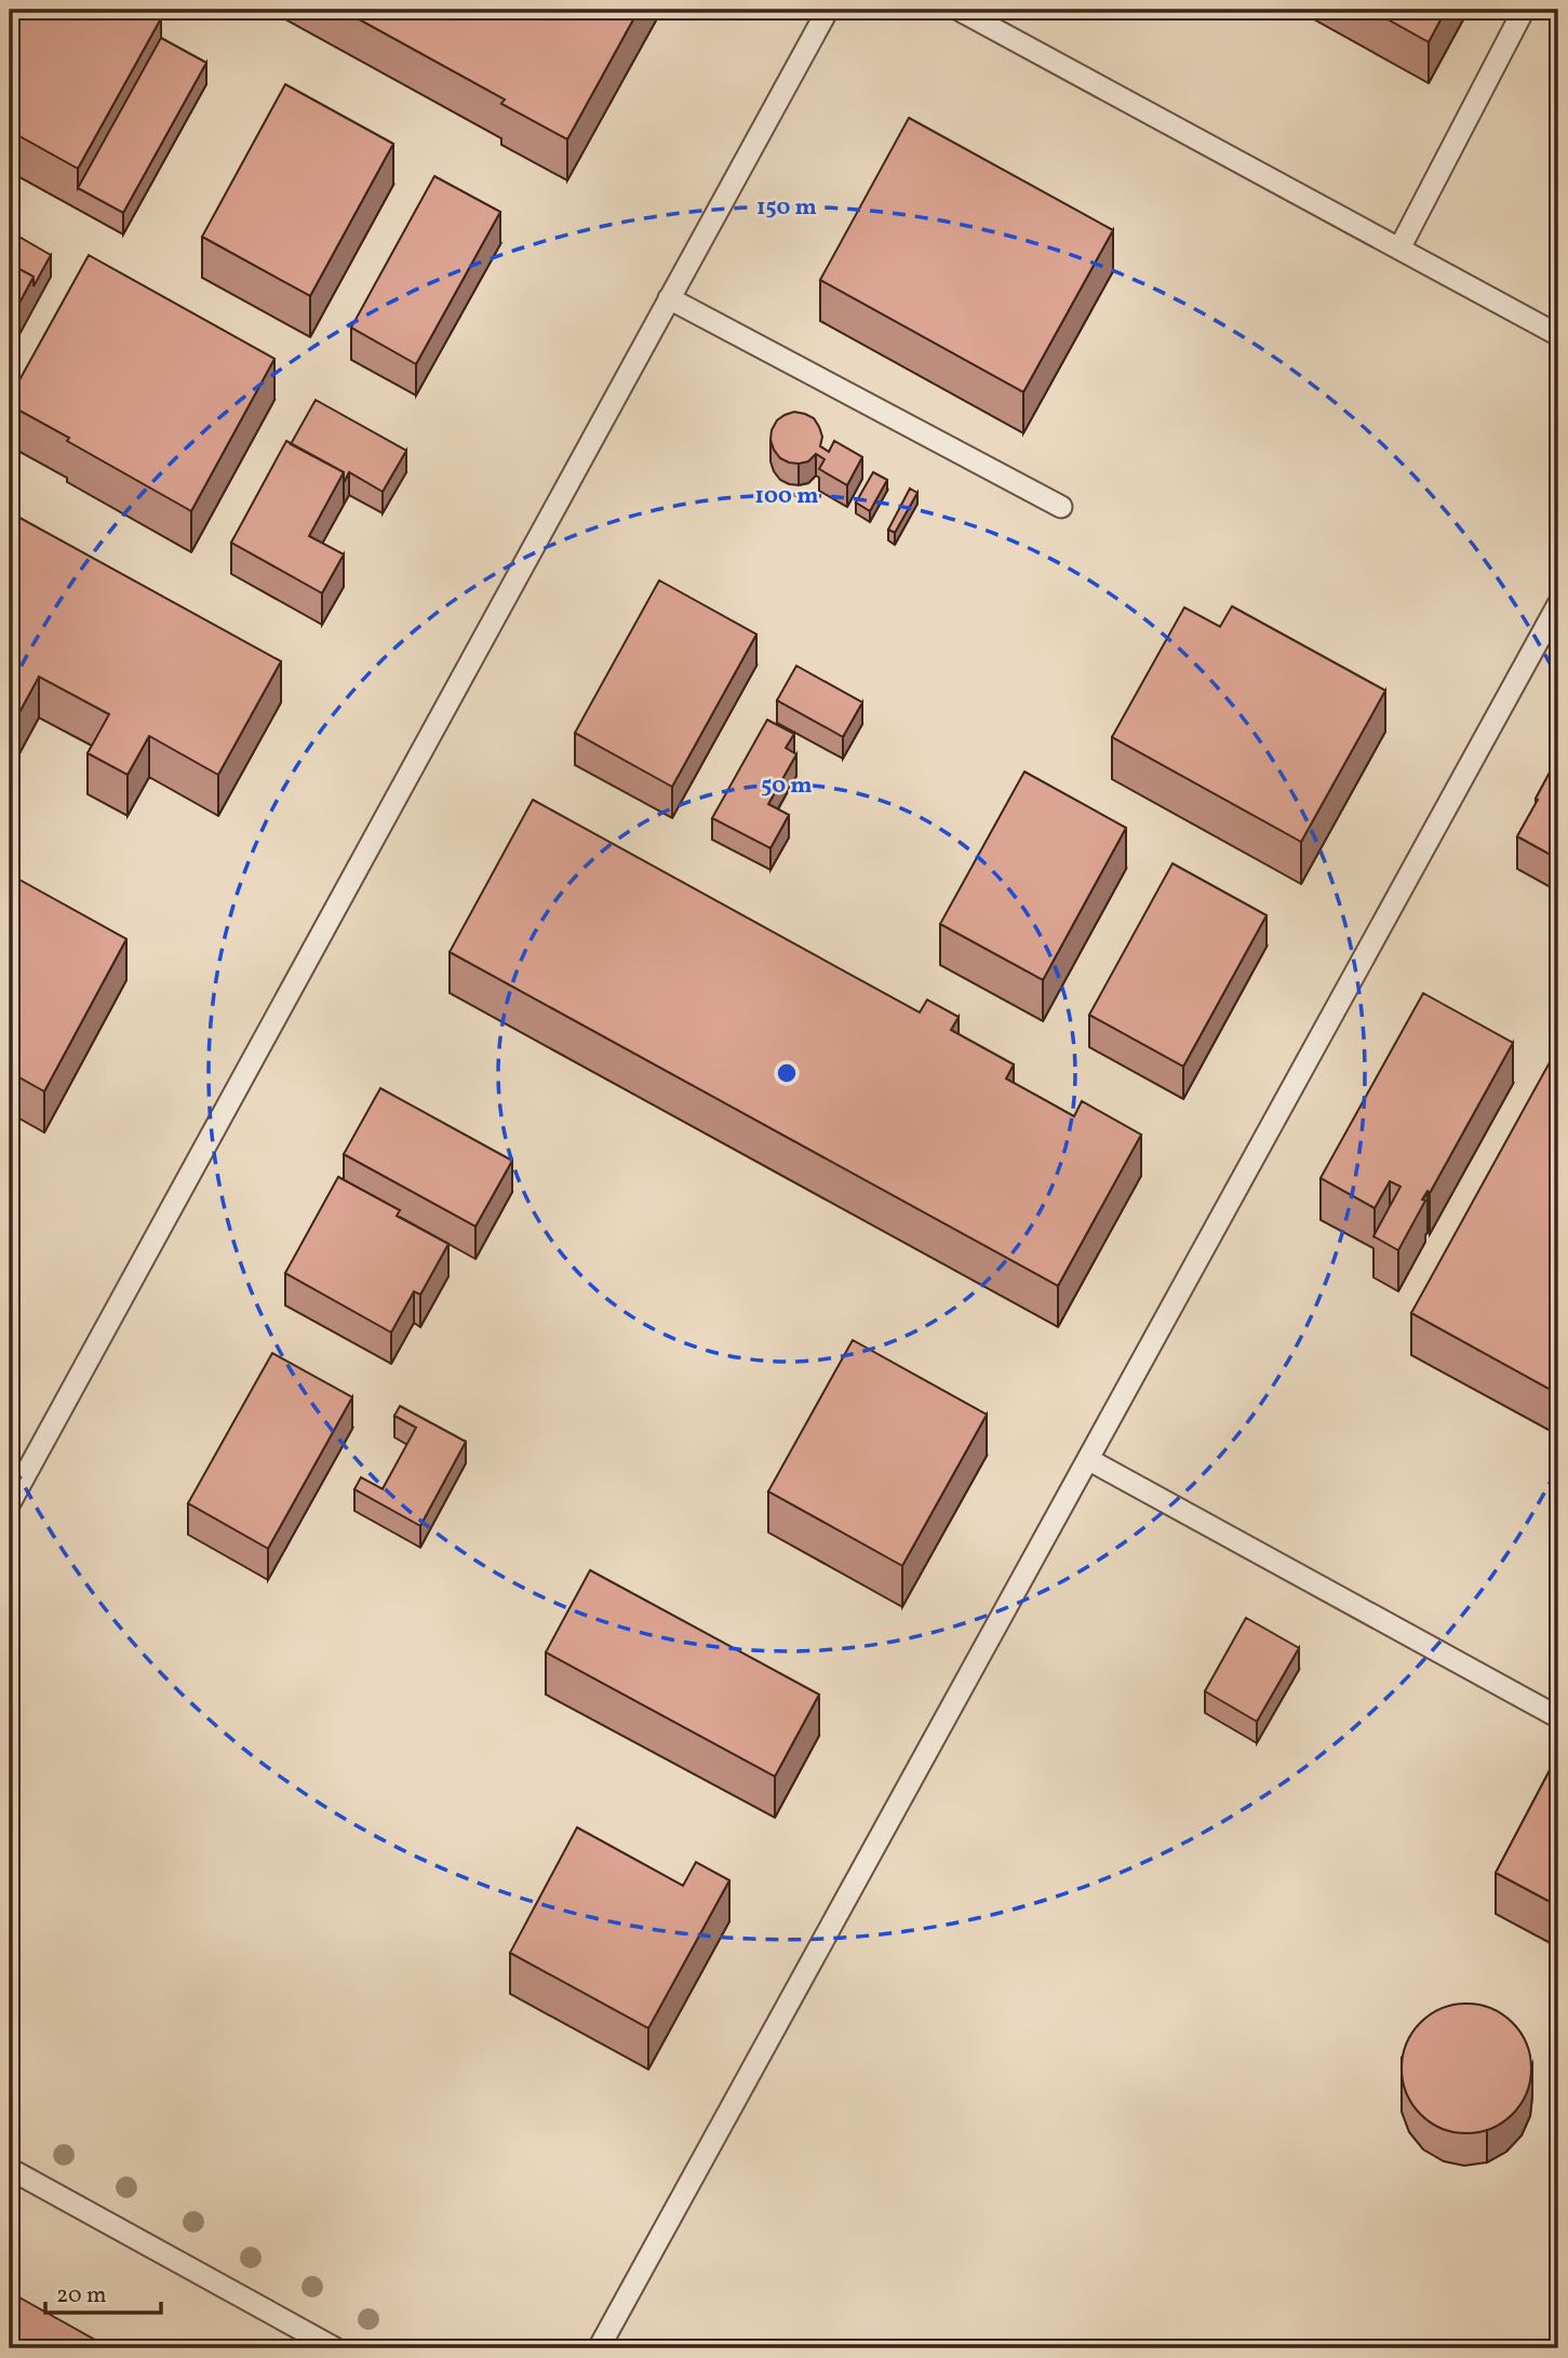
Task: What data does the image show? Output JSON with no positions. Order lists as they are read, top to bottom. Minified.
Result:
{"scale_bar":"20 m","rings":["150 m","100 m","50 m"]}
